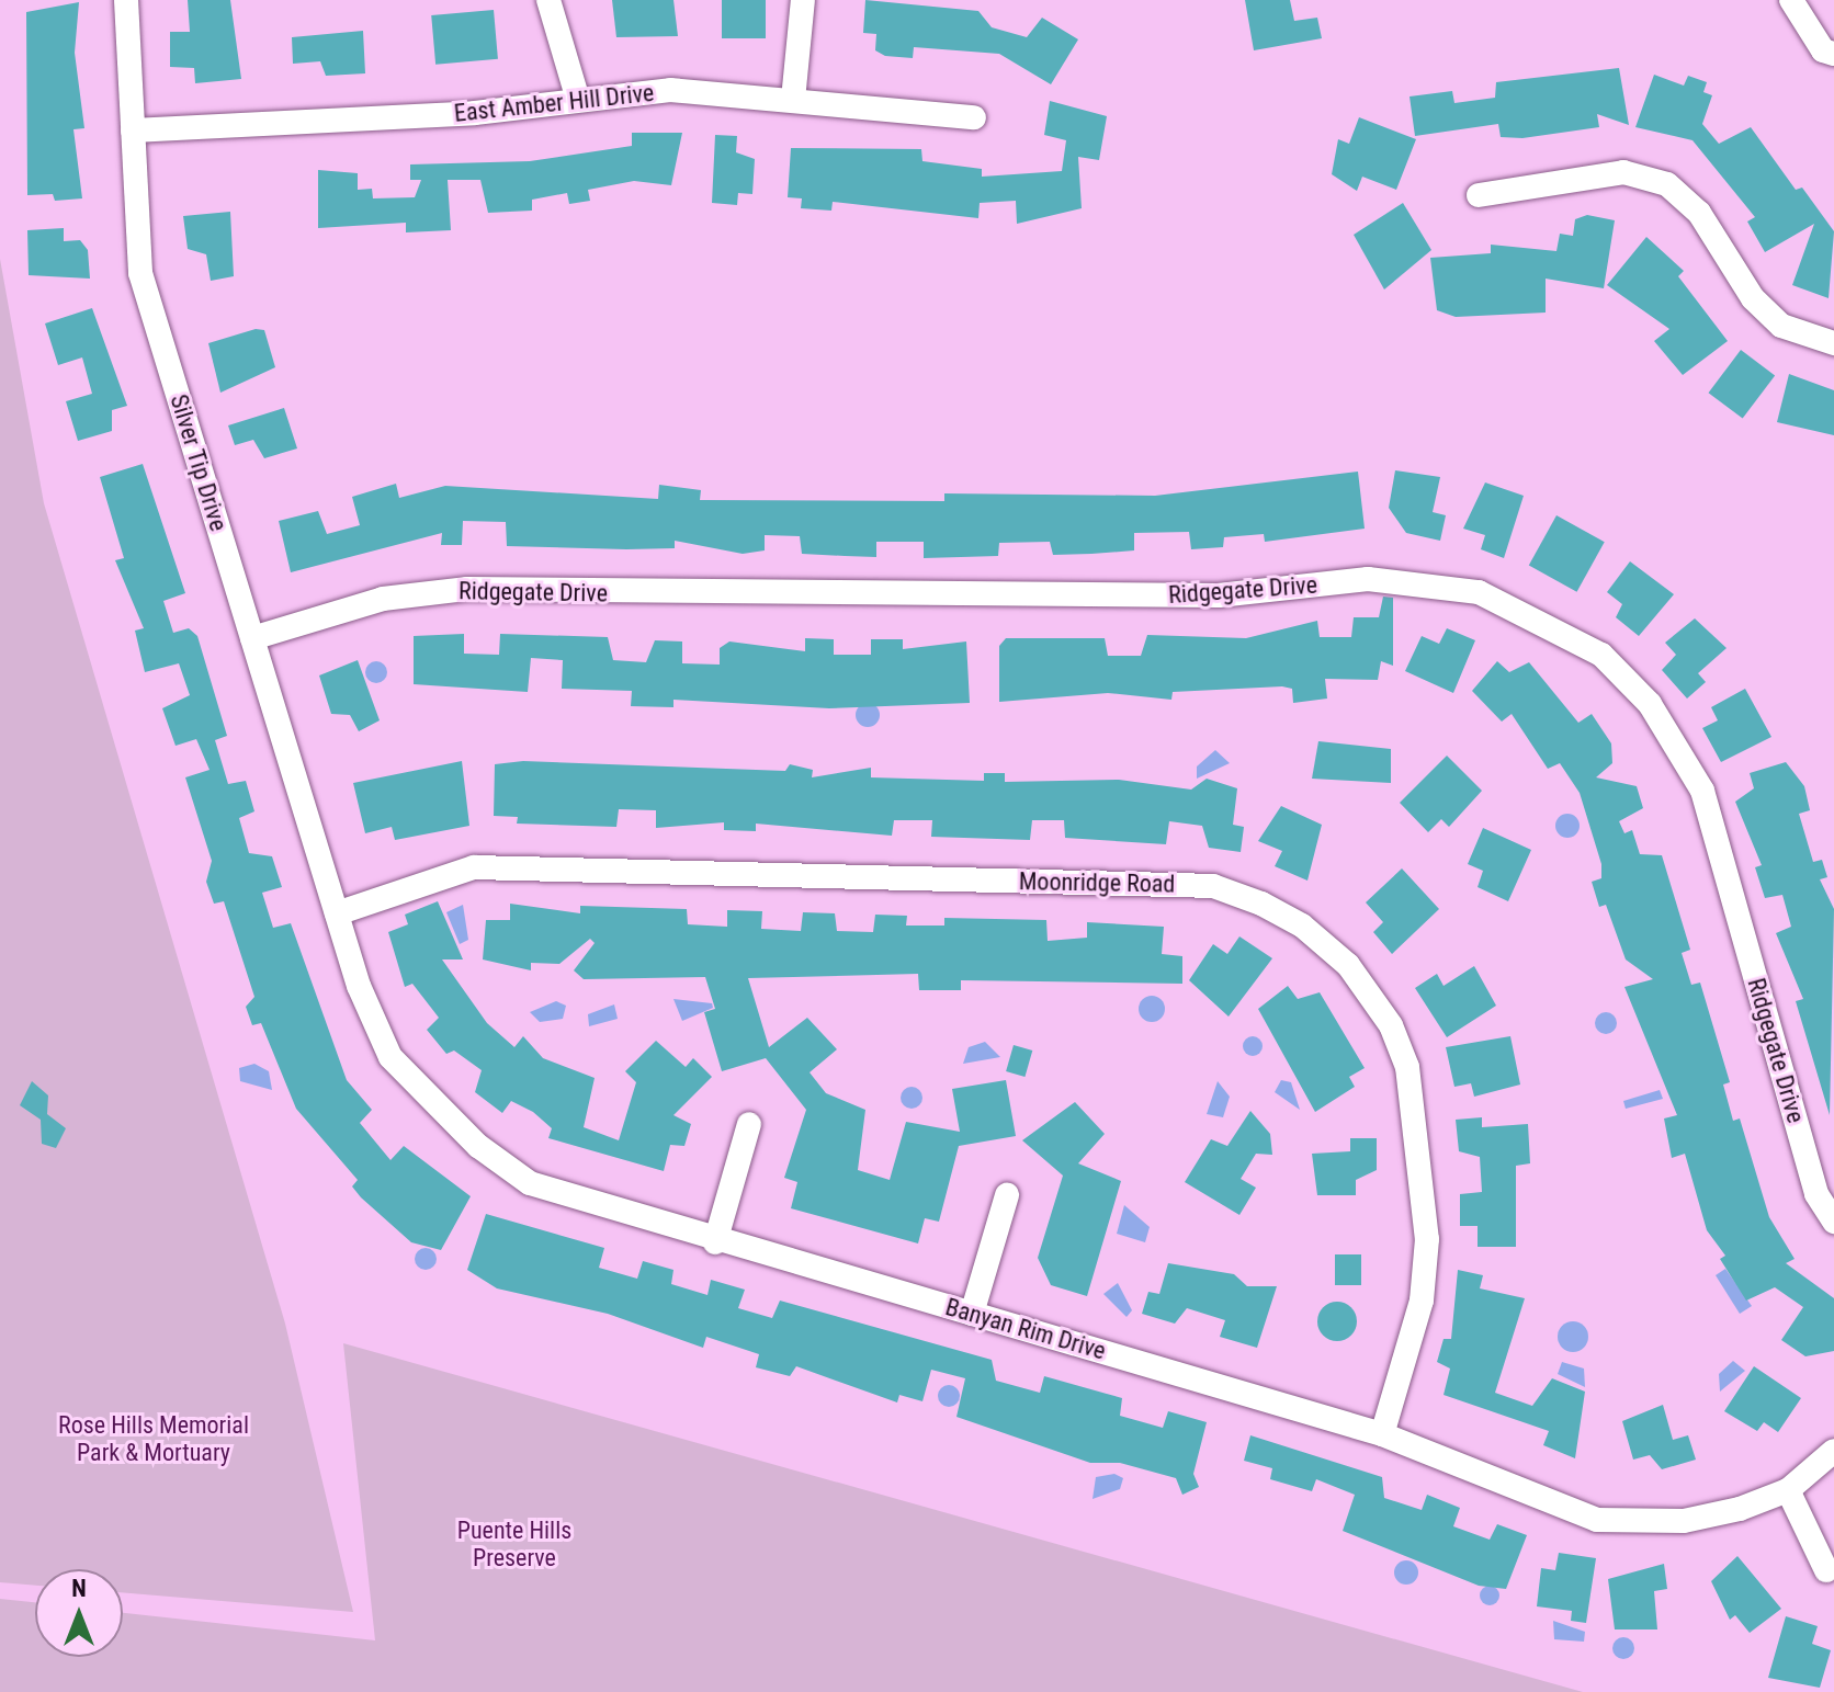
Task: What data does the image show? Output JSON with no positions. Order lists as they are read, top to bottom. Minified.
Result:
{"streets":{"street":["East Amber Hill Drive","Silver Tip Drive","Ridgegate Drive","Moonridge Road","Banyan Rim Drive"]},"crossings":[["East Amber Hill Drive","Silver Tip Drive"],["Silver Tip Drive","Ridgegate Drive"],["Silver Tip Drive","Moonridge Road"],["Silver Tip Drive","Banyan Rim Drive"],["Moonridge Road","Banyan Rim Drive"]],"parks":["Rose Hills Memorial Park & Mortuary","Puente Hills Preserve"],"north":"top"}
